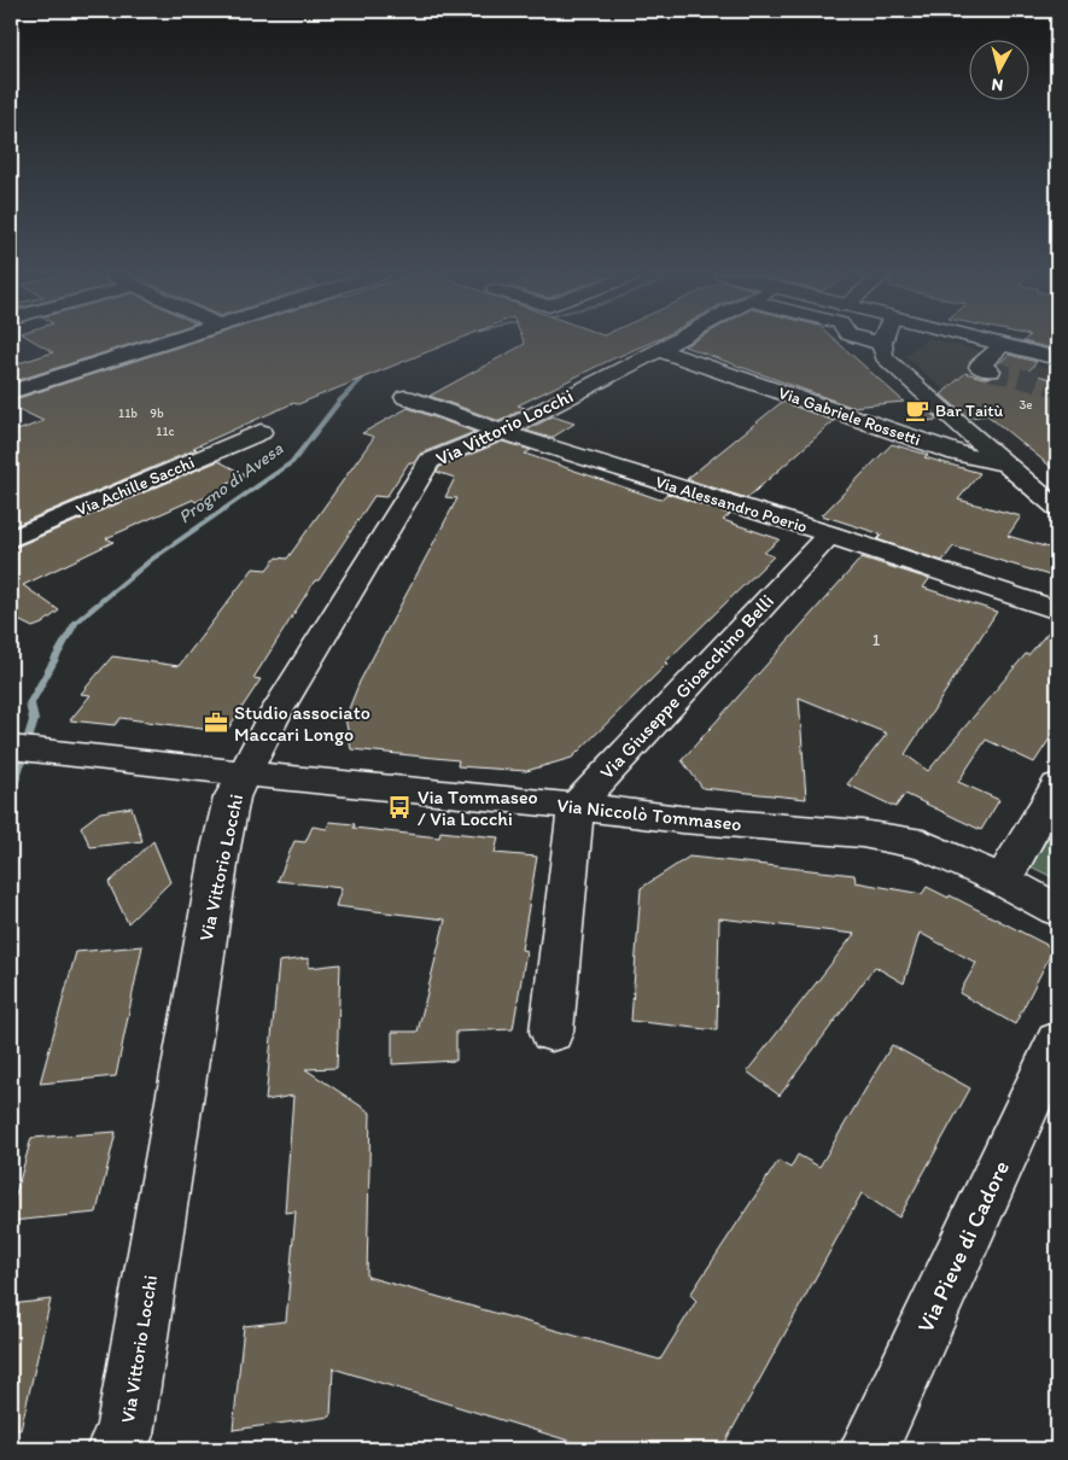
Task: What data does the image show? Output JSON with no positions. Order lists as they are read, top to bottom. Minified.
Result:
{"streets":{"street":["Via Gabriele Rossetti","Via Vittorio Locchi","Via Achille Sacchi","Via Alessandro Poerio","Via Giuseppe Gioacchino Belli","Via Niccolò Tommaseo","Via Pieve di Cadore"]},"crossings":[["Via Gabriele Rossetti","Via Vittorio Locchi"],["Via Vittorio Locchi","Via Alessandro Poerio"],["Via Vittorio Locchi","Via Niccolò Tommaseo"],["Via Alessandro Poerio","Via Giuseppe Gioacchino Belli"],["Via Giuseppe Gioacchino Belli","Via Niccolò Tommaseo"]],"water":["Progno di Avesa"],"places":{"cafe":["Bar Taitù"],"office":["Studio associato Maccari Longo"],"bus stop":["Via Tommaseo / Via Locchi"]},"house_numbers":["3e","11b","9b","11c","1"],"north":"bottom"}
